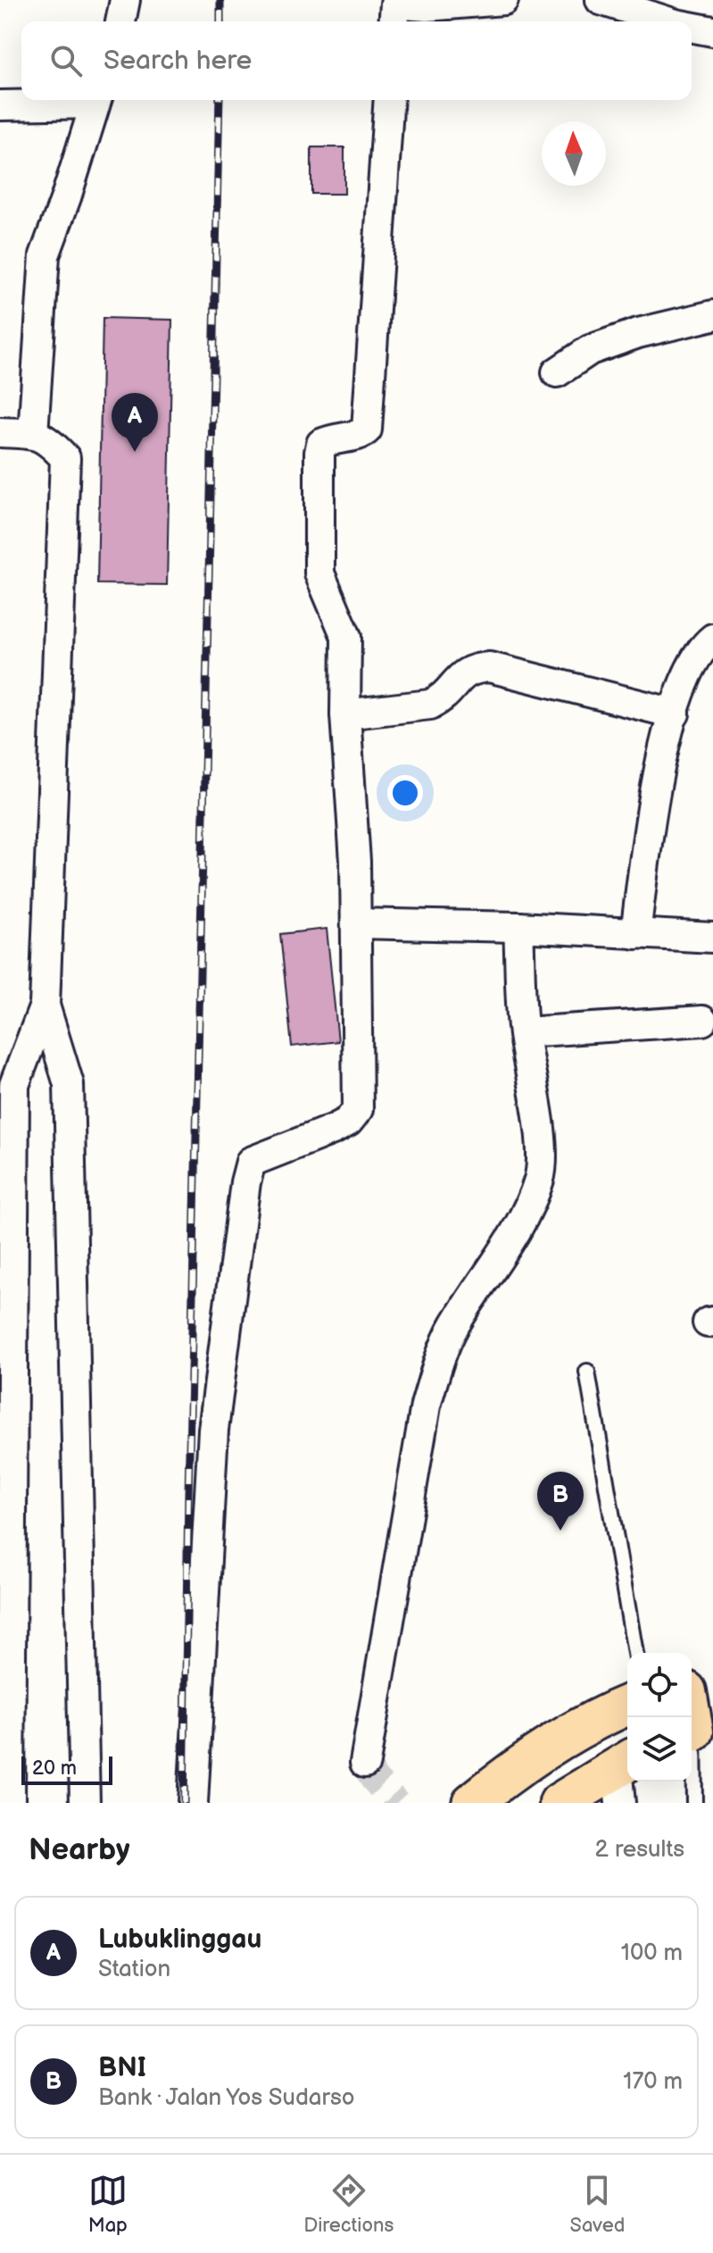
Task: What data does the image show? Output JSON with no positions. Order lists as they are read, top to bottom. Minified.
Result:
{"scale_bar":"20 m","north":"top","page":{"search":"Search here","pins":["A","B"],"scale":"20 m","heading":["Nearby","2 results"],"list":[{"mark":"A","name":"Lubuklinggau","note":"Station","value":"100 m"},{"mark":"B","name":"BNI","note":"Bank · Jalan Yos Sudarso","value":"170 m"}],"nav":["Map","Directions","Saved"]}}
